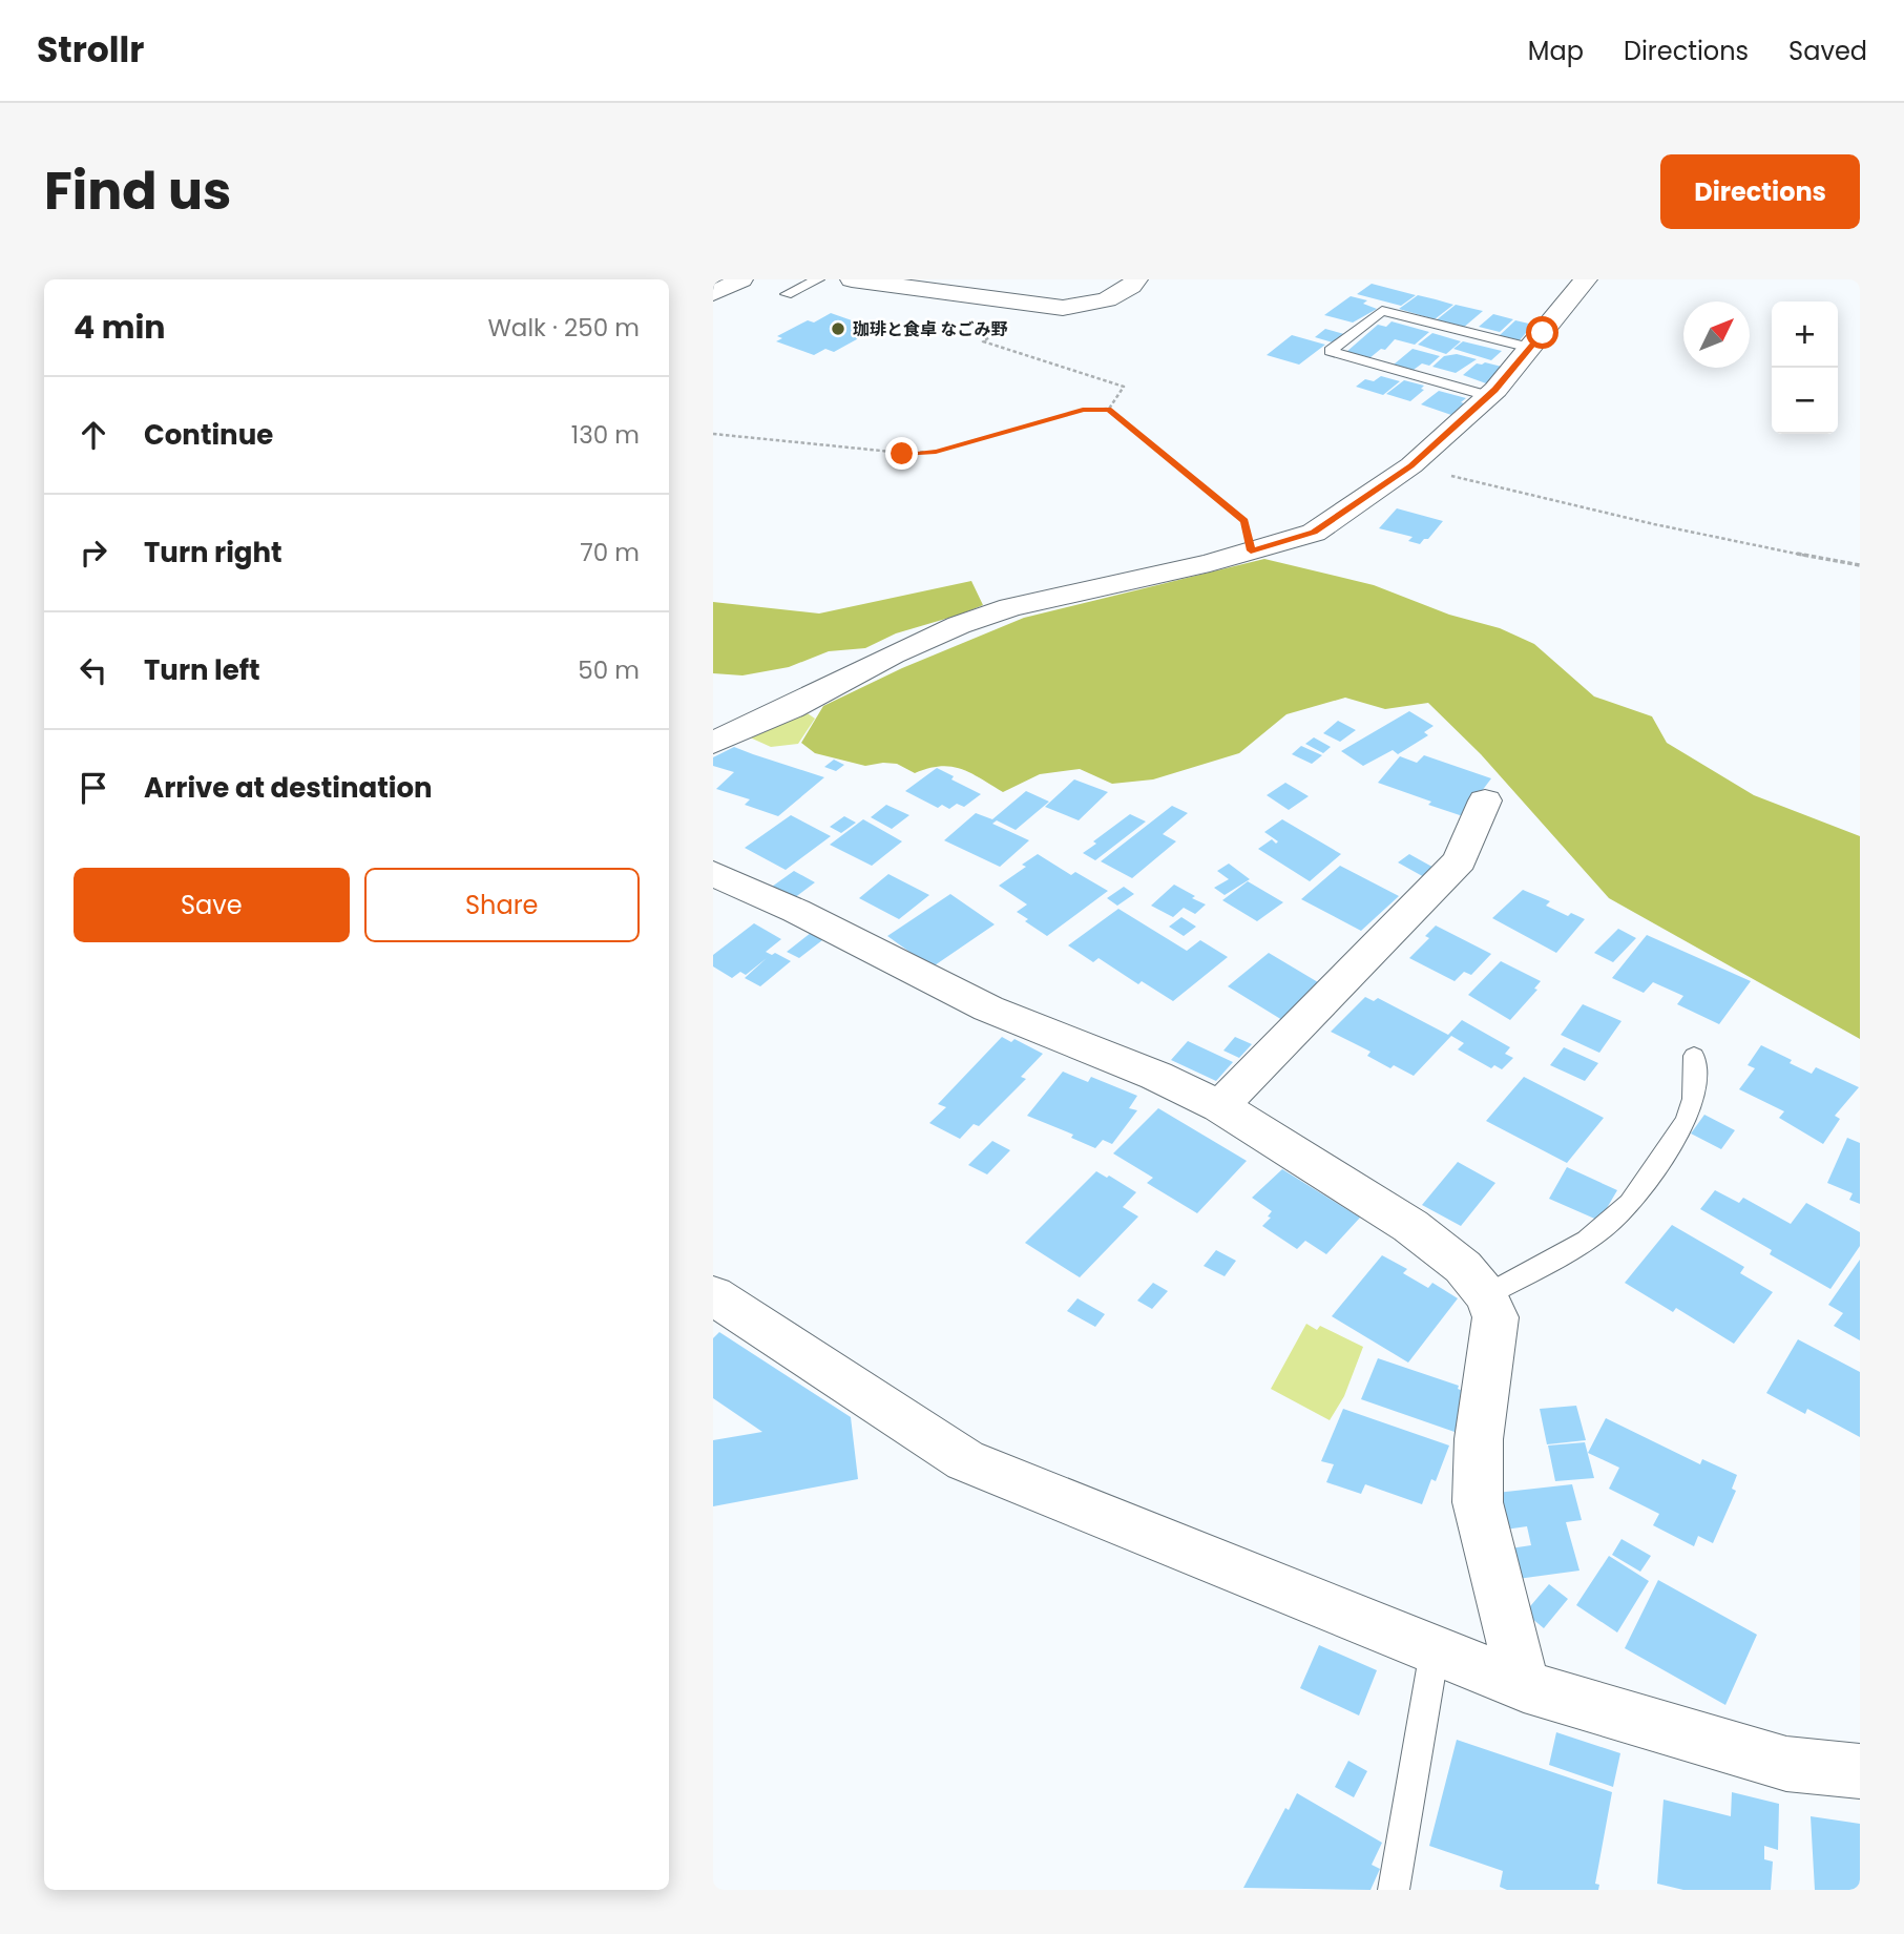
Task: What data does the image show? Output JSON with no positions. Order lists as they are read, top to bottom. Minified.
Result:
{"places":["珈琲と食卓 なごみ野"],"north":"top right","page":{"header":"Strollr","nav":["Map","Directions","Saved"],"title":"Find us","buttons":["Directions",["Save","Share"]],"heading":["4 min","Walk · 250 m"],"map_buttons":["+","−"],"list":[["Continue","130 m"],["Turn right","70 m"],["Turn left","50 m"],"Arrive at destination"]}}
